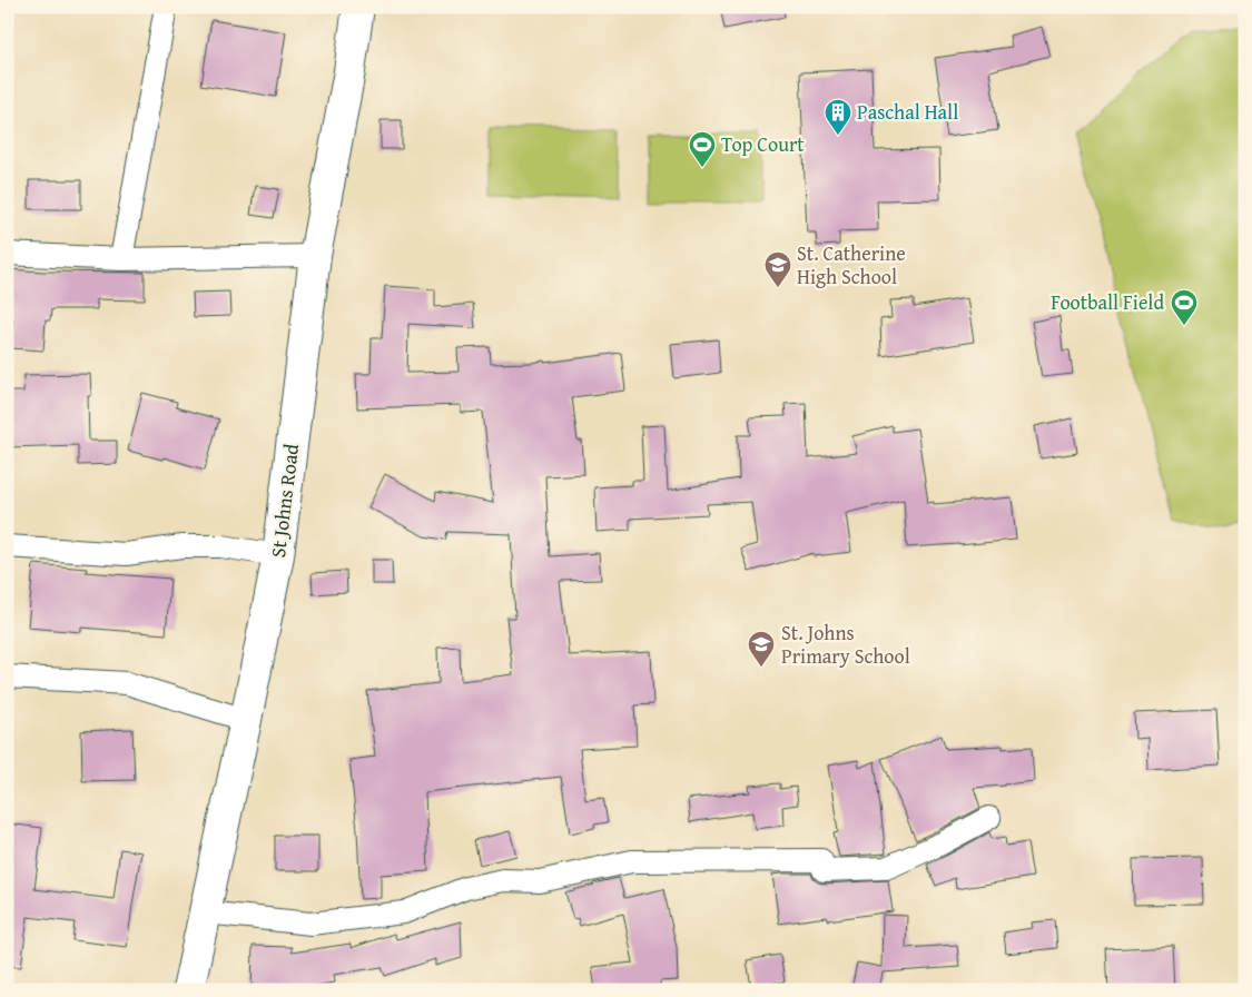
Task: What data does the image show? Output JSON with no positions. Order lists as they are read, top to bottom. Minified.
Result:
{"streets":{"main road":["St Johns Road"]},"places":{"building":["Paschal Hall"],"sports":["Top Court","Football Field"],"school or university":["St. Catherine High School","St. Johns Primary School"]}}
